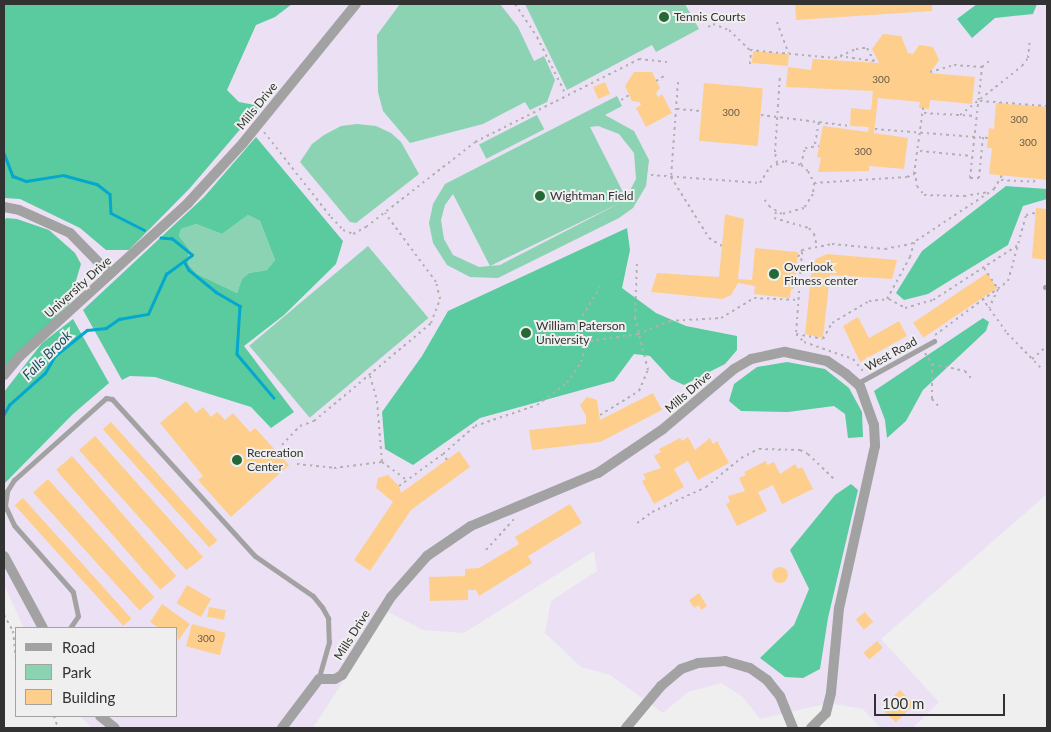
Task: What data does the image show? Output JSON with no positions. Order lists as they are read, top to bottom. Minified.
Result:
{"streets":{"street":["Mills Drive","University Drive"],"lane":["West Road"]},"crossings":[["Mills Drive","University Drive"],["Mills Drive","West Road"]],"water":["Falls Brook"],"places":["Tennis Courts","Wightman Field","Overlook Fitness center","William Paterson University","Recreation Center"],"house_numbers":["300","300","300","300","300","300"],"legend":["Road","Park","Building"],"scale_bar":"100 m"}
